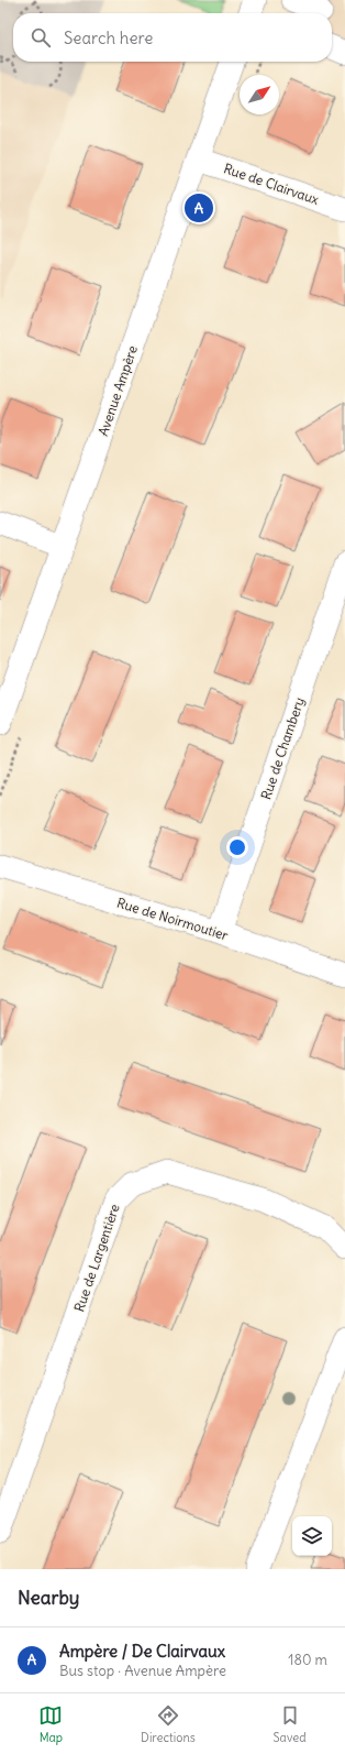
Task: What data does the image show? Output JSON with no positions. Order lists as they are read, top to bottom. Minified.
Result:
{"streets":{"street":["Rue de Clairvaux","Avenue Ampère","Rue de Chambery","Rue de Noirmoutier","Rue de Largentière"]},"crossings":[["Rue de Clairvaux","Avenue Ampère"],["Rue de Chambery","Rue de Noirmoutier"]],"north":"top right","page":{"search":"Search here","pins":"A","heading":"Nearby","list":[{"mark":"A","name":"Ampère / De Clairvaux","note":"Bus stop · Avenue Ampère","value":"180 m"}],"nav":["Map","Directions","Saved"]}}
